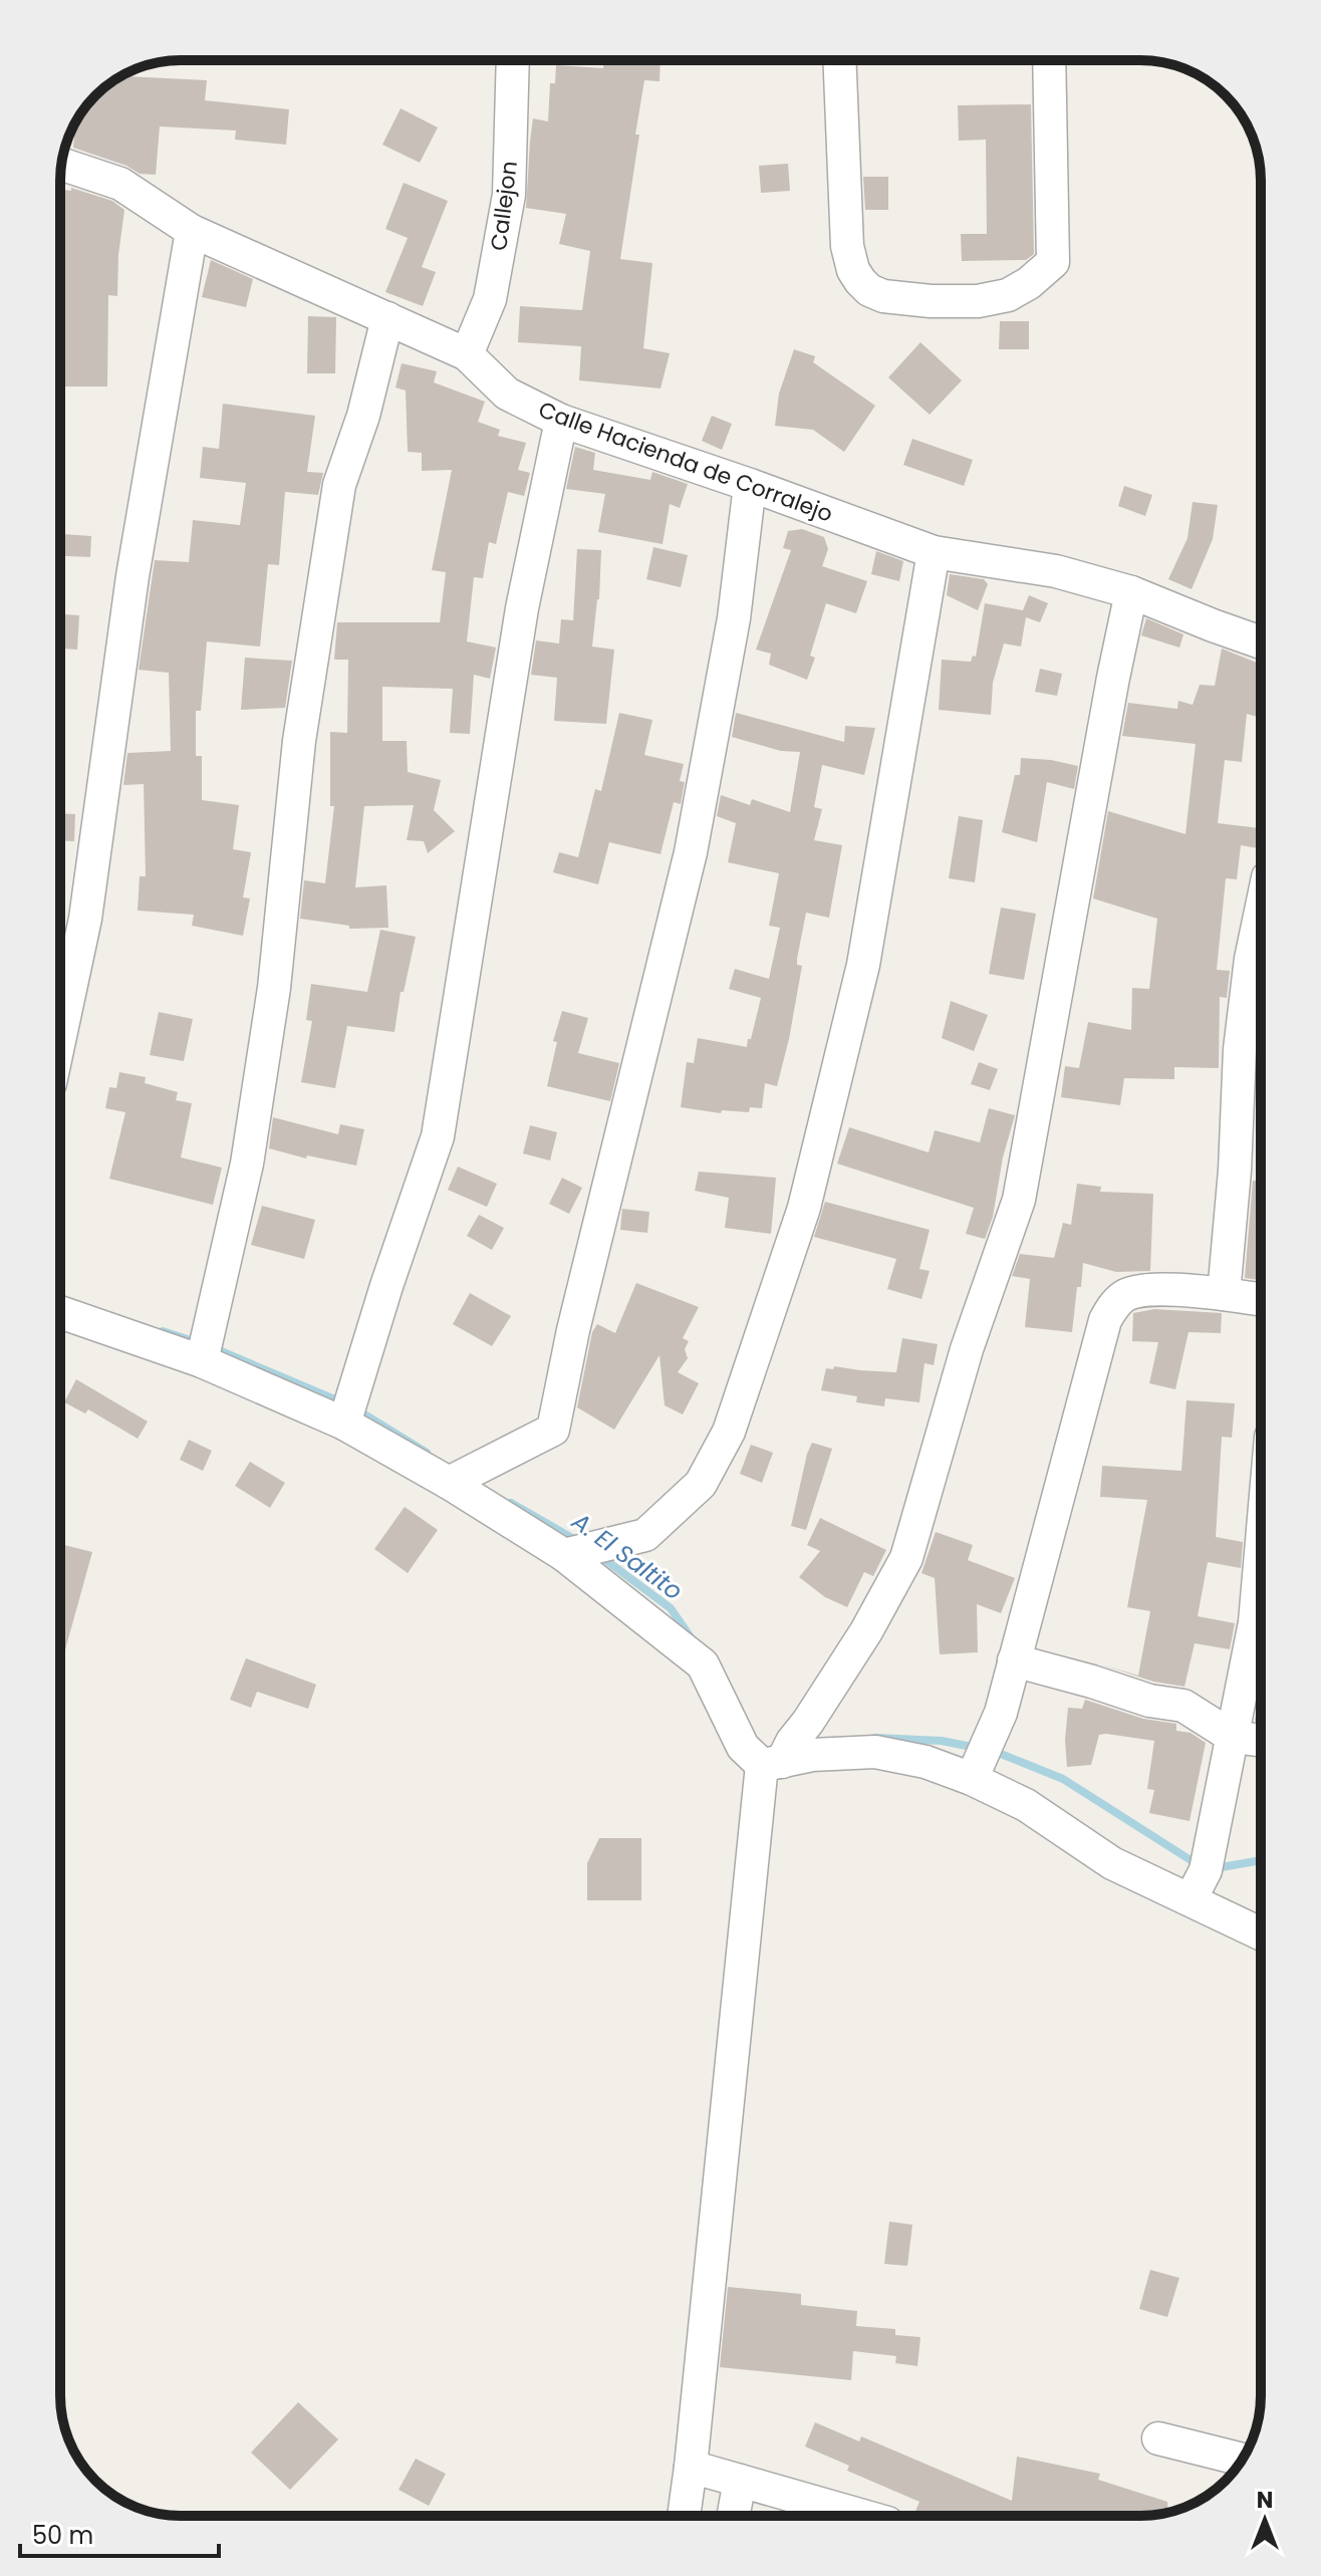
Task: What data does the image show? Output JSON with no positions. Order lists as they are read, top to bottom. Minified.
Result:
{"streets":{"street":["Callejon","Calle Hacienda de Corralejo"]},"crossings":[["Callejon","Calle Hacienda de Corralejo"]],"water":["A. El Saltito"],"scale_bar":"50 m","north":"top"}
